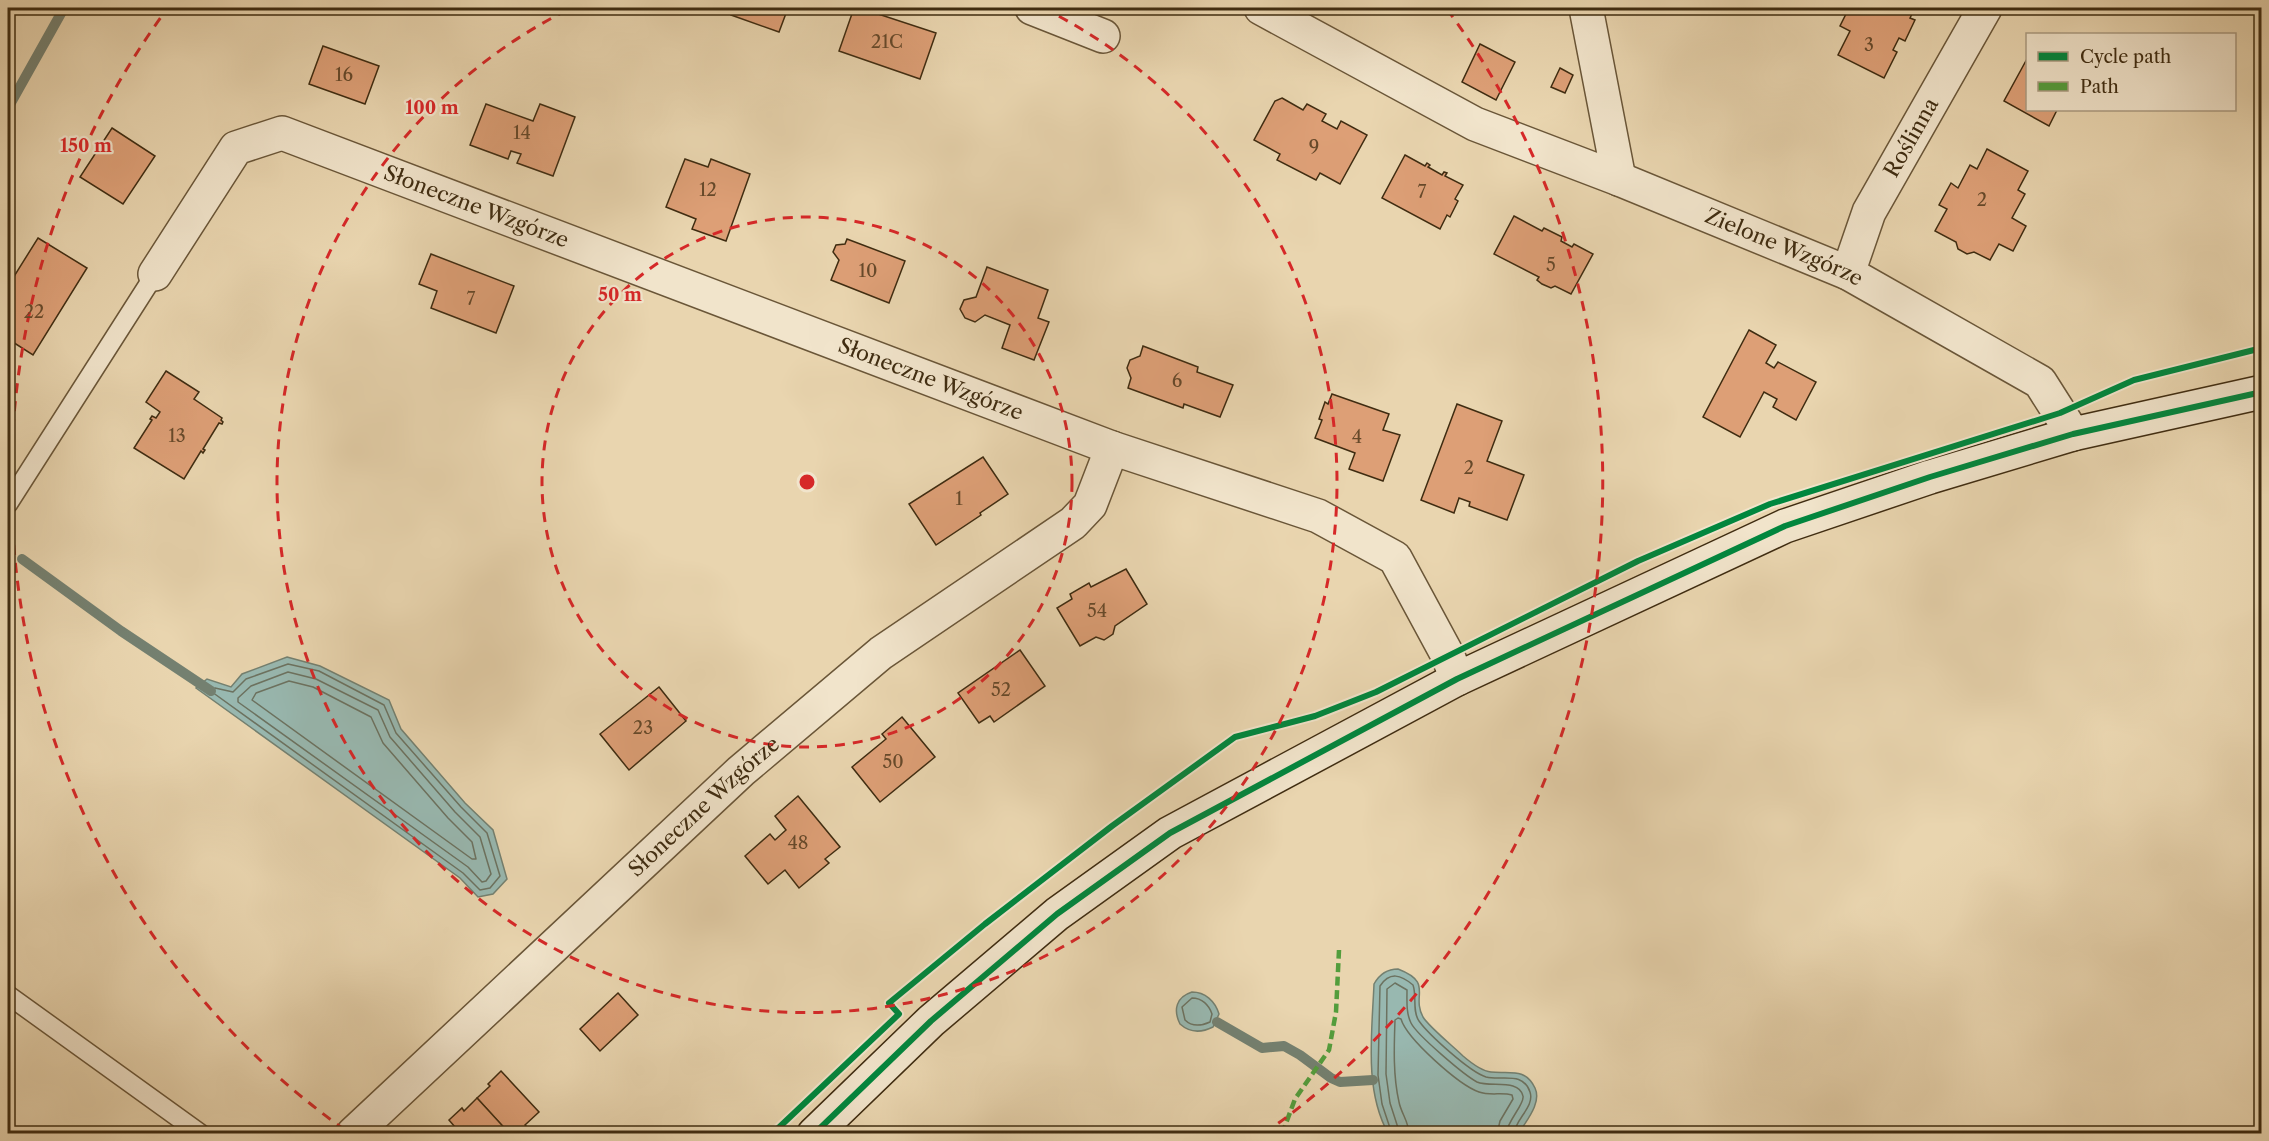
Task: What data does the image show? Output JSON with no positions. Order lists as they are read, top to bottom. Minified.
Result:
{"streets":{"street":["Roślinna","Słoneczne Wzgórze","Zielone Wzgórze"]},"crossings":[["Roślinna","Zielone Wzgórze"]],"house_numbers":["21C","3","16","14","9","12","7","2","5","10","7","22","6","13","4","2","1","54","52","23","50","48"],"legend":["Cycle path","Path"],"rings":["100 m","150 m","50 m"]}
